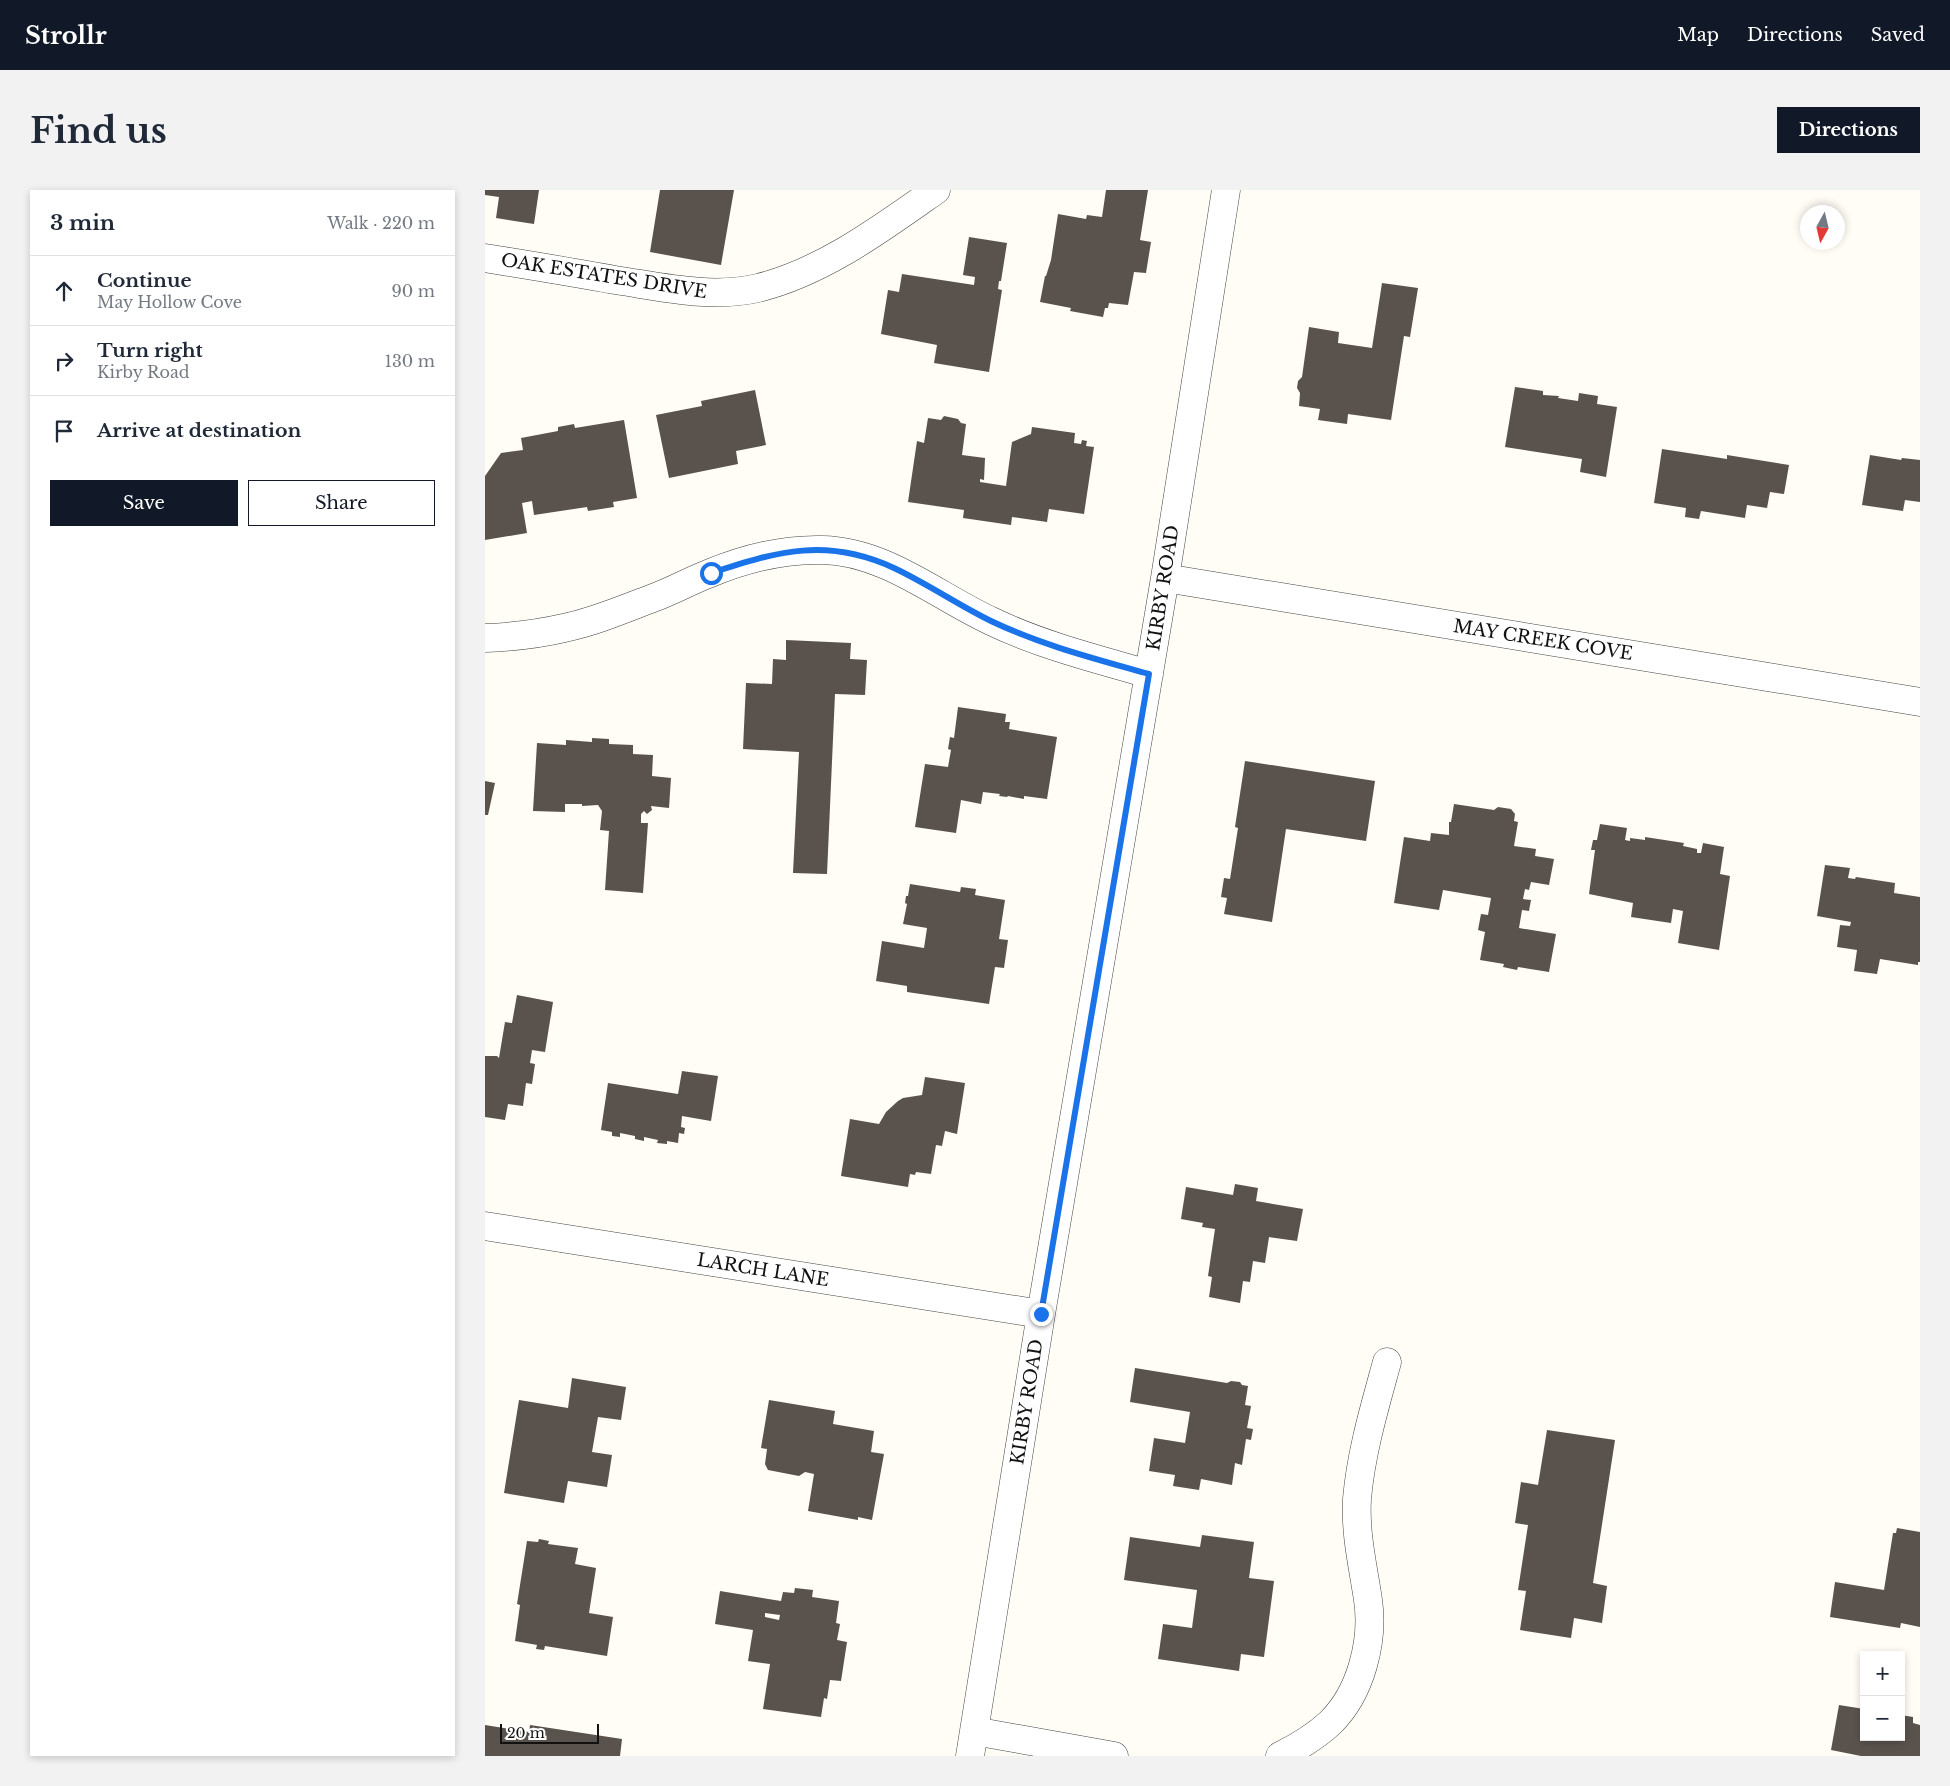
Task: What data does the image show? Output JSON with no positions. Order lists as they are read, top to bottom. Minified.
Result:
{"streets":{"street":["OAK ESTATES DRIVE","KIRBY ROAD","MAY CREEK COVE","LARCH LANE"]},"crossings":[["KIRBY ROAD","MAY CREEK COVE"],["KIRBY ROAD","LARCH LANE"]],"scale_bar":"20 m","north":"bottom","page":{"header":"Strollr","nav":["Map","Directions","Saved"],"buttons":["Directions",["Save","Share"]],"title":"Find us","heading":["3 min","Walk · 220 m"],"list":[["Continue","May Hollow Cove","90 m"],["Turn right","Kirby Road","130 m"],"Arrive at destination"],"map_buttons":["+","−"],"scale":"20 m"}}
